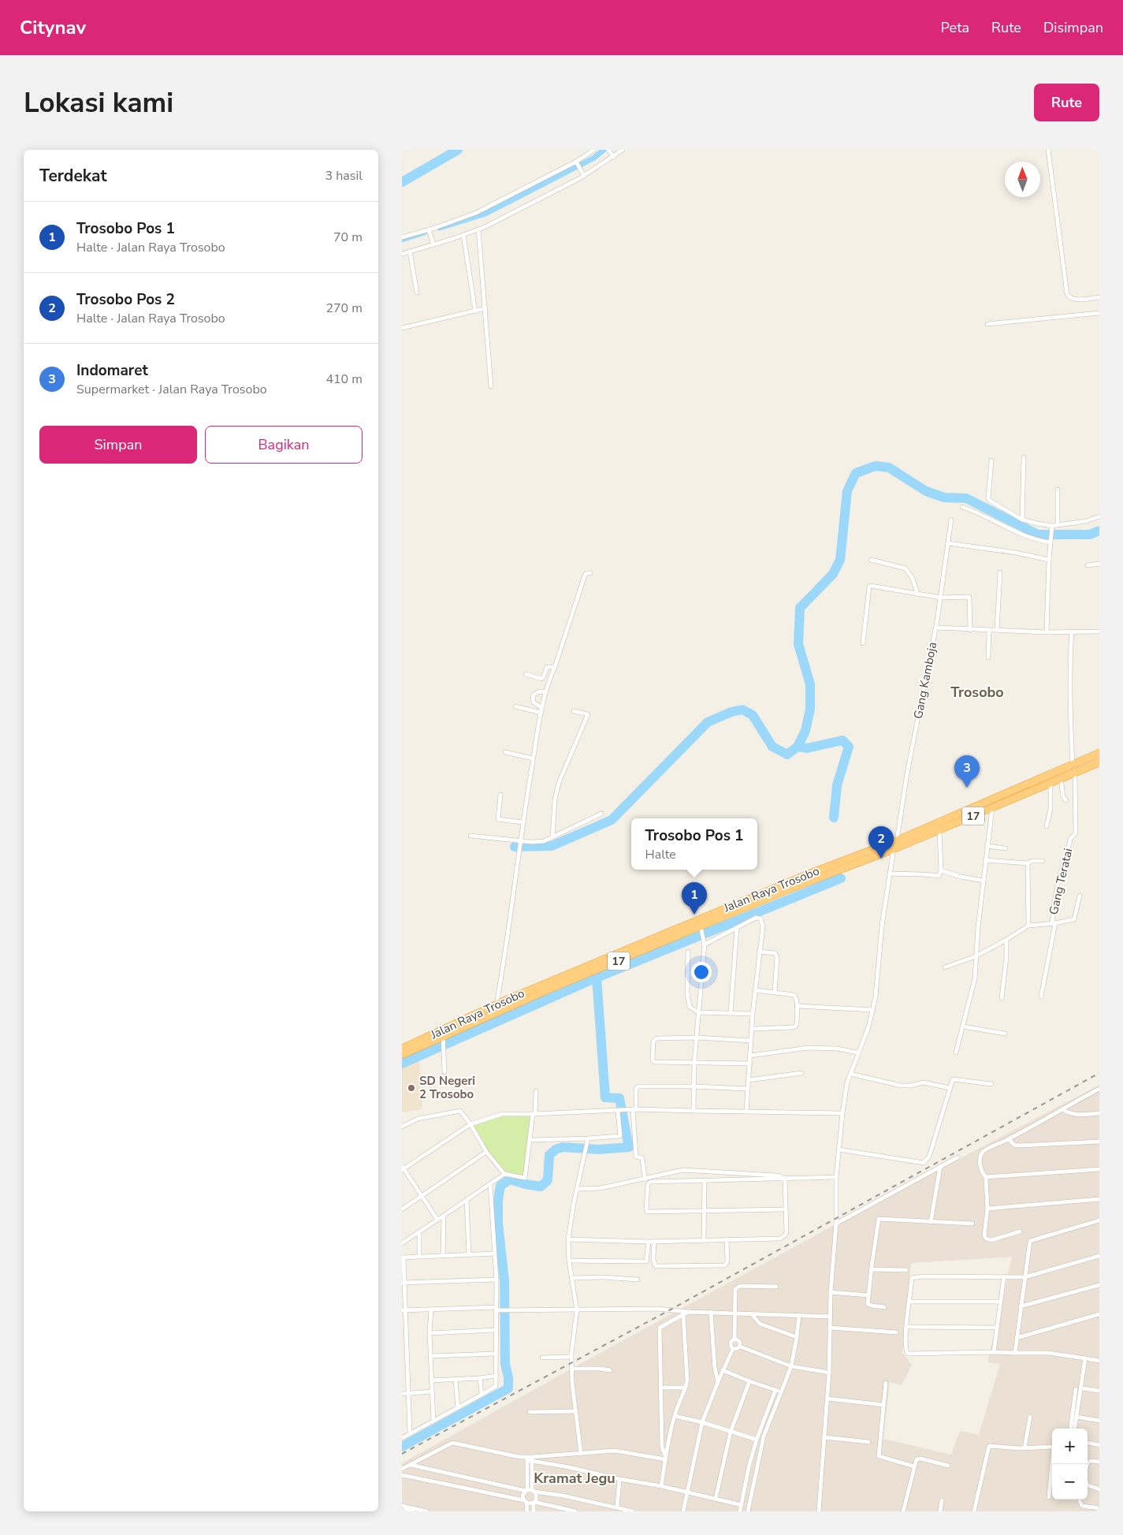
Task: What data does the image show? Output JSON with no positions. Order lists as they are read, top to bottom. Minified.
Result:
{"streets":{"highway":["17","Jalan Raya Trosobo"],"street":["Gang Kamboja","Gang Teratai"]},"crossings":[["Gang Kamboja","Jalan Raya Trosobo"],["Gang Teratai","Jalan Raya Trosobo"]],"districts":["Trosobo","Kramat Jegu"],"places":["SD Negeri 2 Trosobo"],"north":"top","page":{"header":"Citynav","nav":["Peta","Rute","Disimpan"],"buttons":["Rute",["Simpan","Bagikan"]],"title":"Lokasi kami","heading":["Terdekat","3 hasil"],"list":[{"mark":"1","name":"Trosobo Pos 1","note":"Halte · Jalan Raya Trosobo","value":"70 m"},{"mark":"2","name":"Trosobo Pos 2","note":"Halte · Jalan Raya Trosobo","value":"270 m"},{"mark":"3","name":"Indomaret","note":"Supermarket · Jalan Raya Trosobo","value":"410 m"}],"pins":["3","2","1"],"popup":["Trosobo Pos 1","Halte"],"map_buttons":["+","−"]}}
